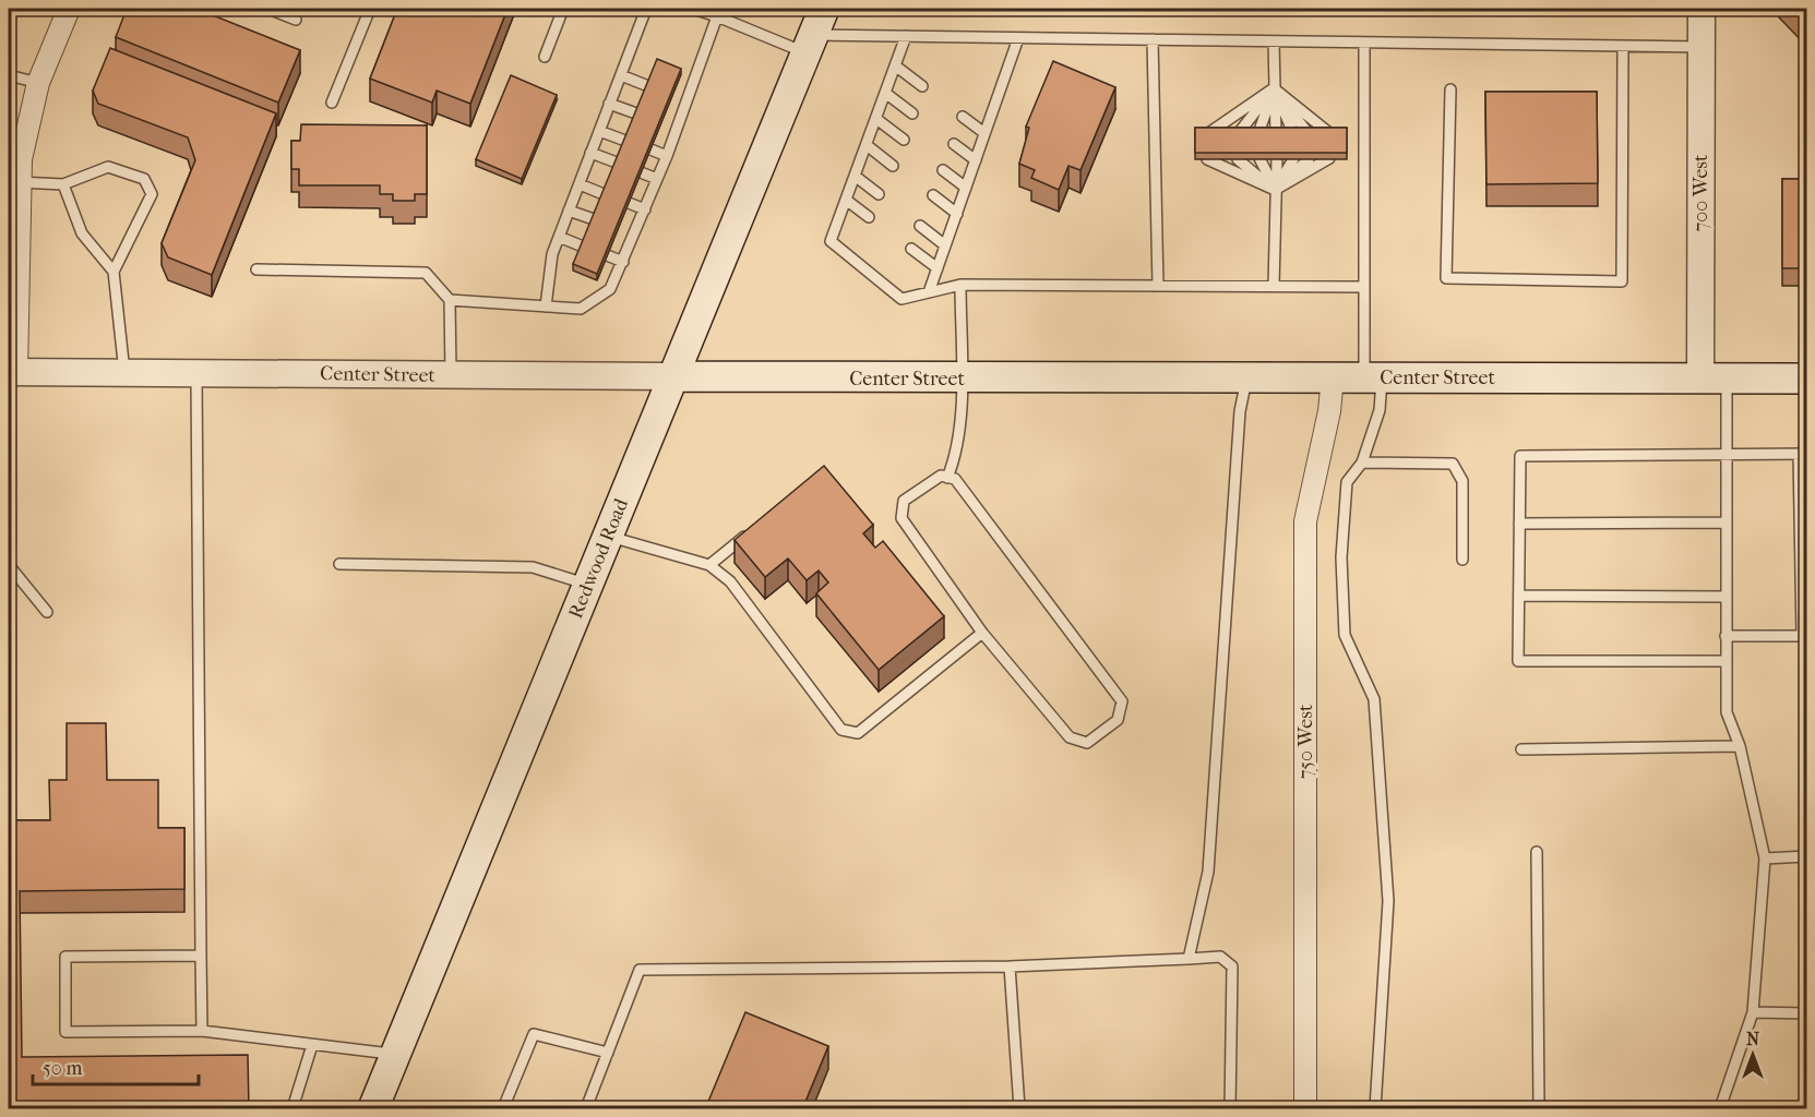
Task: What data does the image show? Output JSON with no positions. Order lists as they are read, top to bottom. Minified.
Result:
{"streets":{"main road":["Center Street","Redwood Road"],"street":["700 West","750 West"]},"crossings":[["700 West","Center Street"],["Center Street","Redwood Road"],["Center Street","750 West"]],"scale_bar":"50 m","north":"top"}
